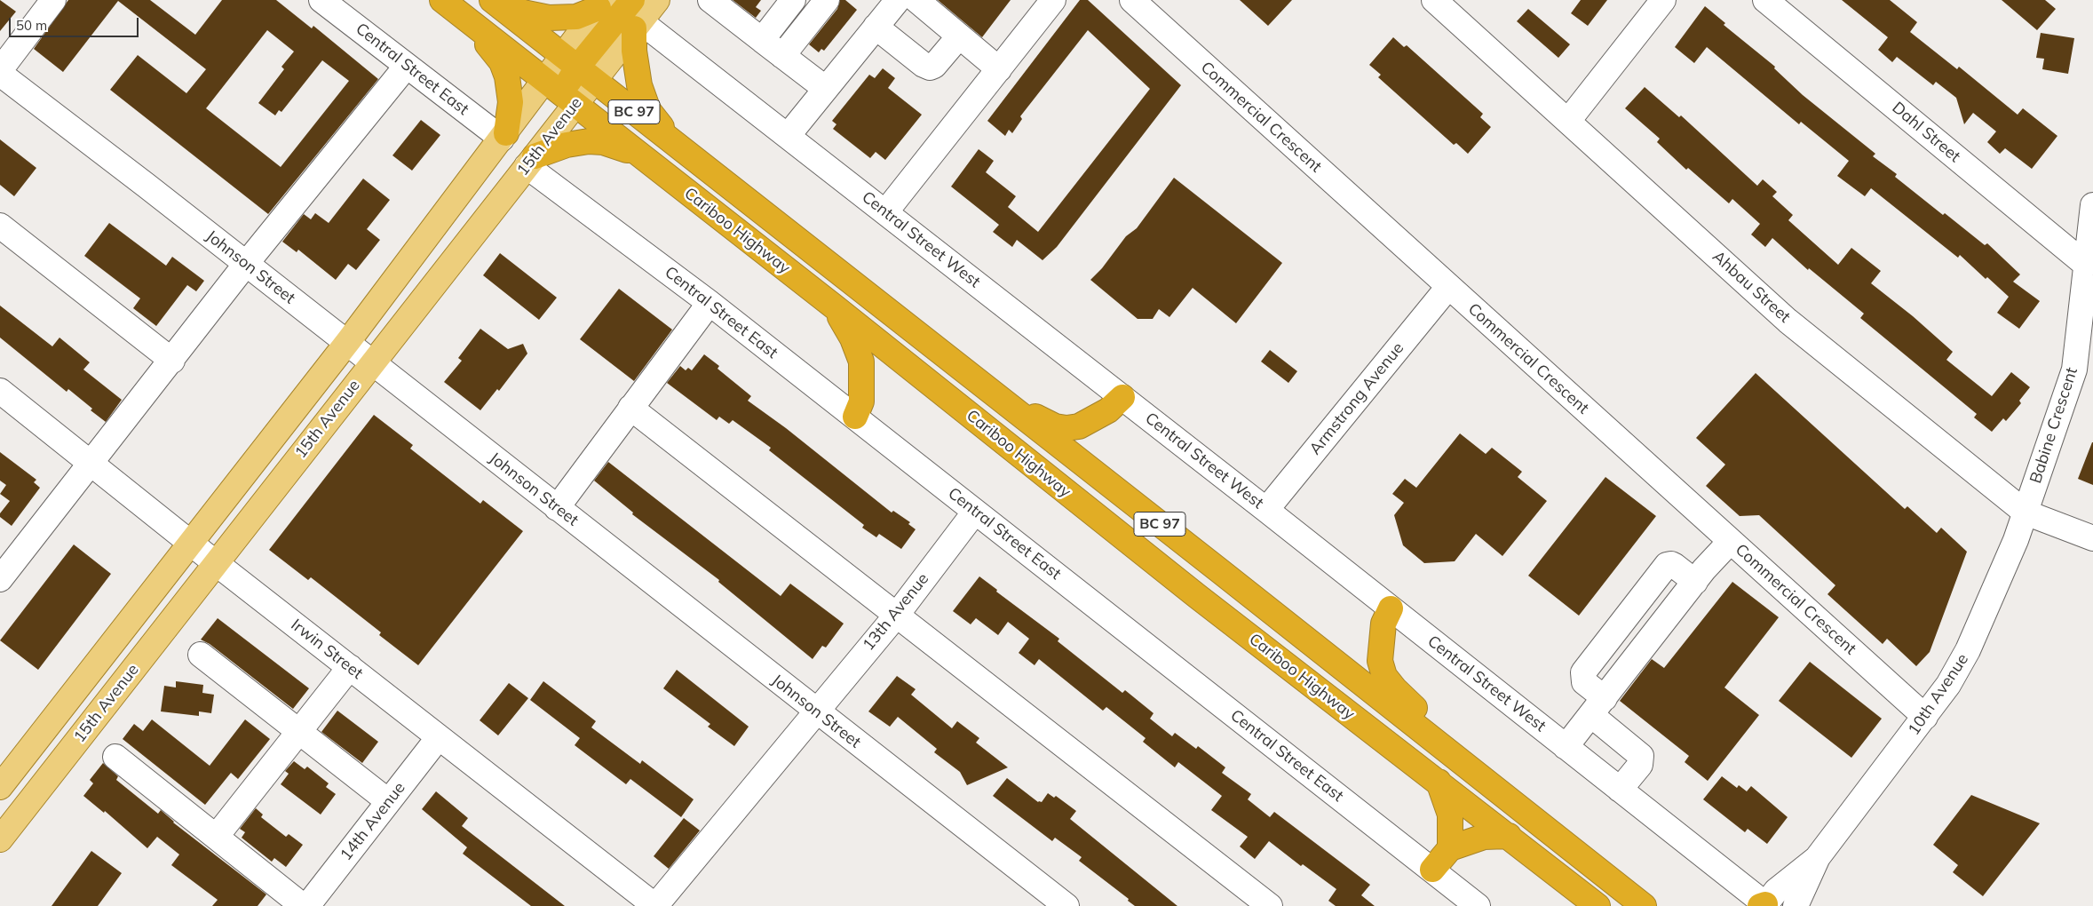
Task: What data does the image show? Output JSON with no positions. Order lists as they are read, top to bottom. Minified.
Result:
{"streets":{"highway":["BC 97","Cariboo Highway"],"main road":["15th Avenue"],"street":["Central Street East","Commercial Crescent","Dahl Street","Central Street West","Johnson Street","Ahbau Street","Armstrong Avenue","Babine Crescent","13th Avenue","Irwin Street","10th Avenue","14th Avenue"]},"crossings":[["Central Street East","15th Avenue"],["Central Street East","13th Avenue"],["Commercial Crescent","Armstrong Avenue"],["Commercial Crescent","10th Avenue"],["Dahl Street","Babine Crescent"],["15th Avenue","Cariboo Highway"],["15th Avenue","Central Street West"],["15th Avenue","Johnson Street"],["15th Avenue","Irwin Street"],["Central Street West","Armstrong Avenue"],["Central Street West","10th Avenue"],["Johnson Street","13th Avenue"],["Ahbau Street","Babine Crescent"],["Ahbau Street","10th Avenue"],["Babine Crescent","10th Avenue"],["13th Avenue","Irwin Street"],["Irwin Street","14th Avenue"]],"scale_bar":"50 m"}
